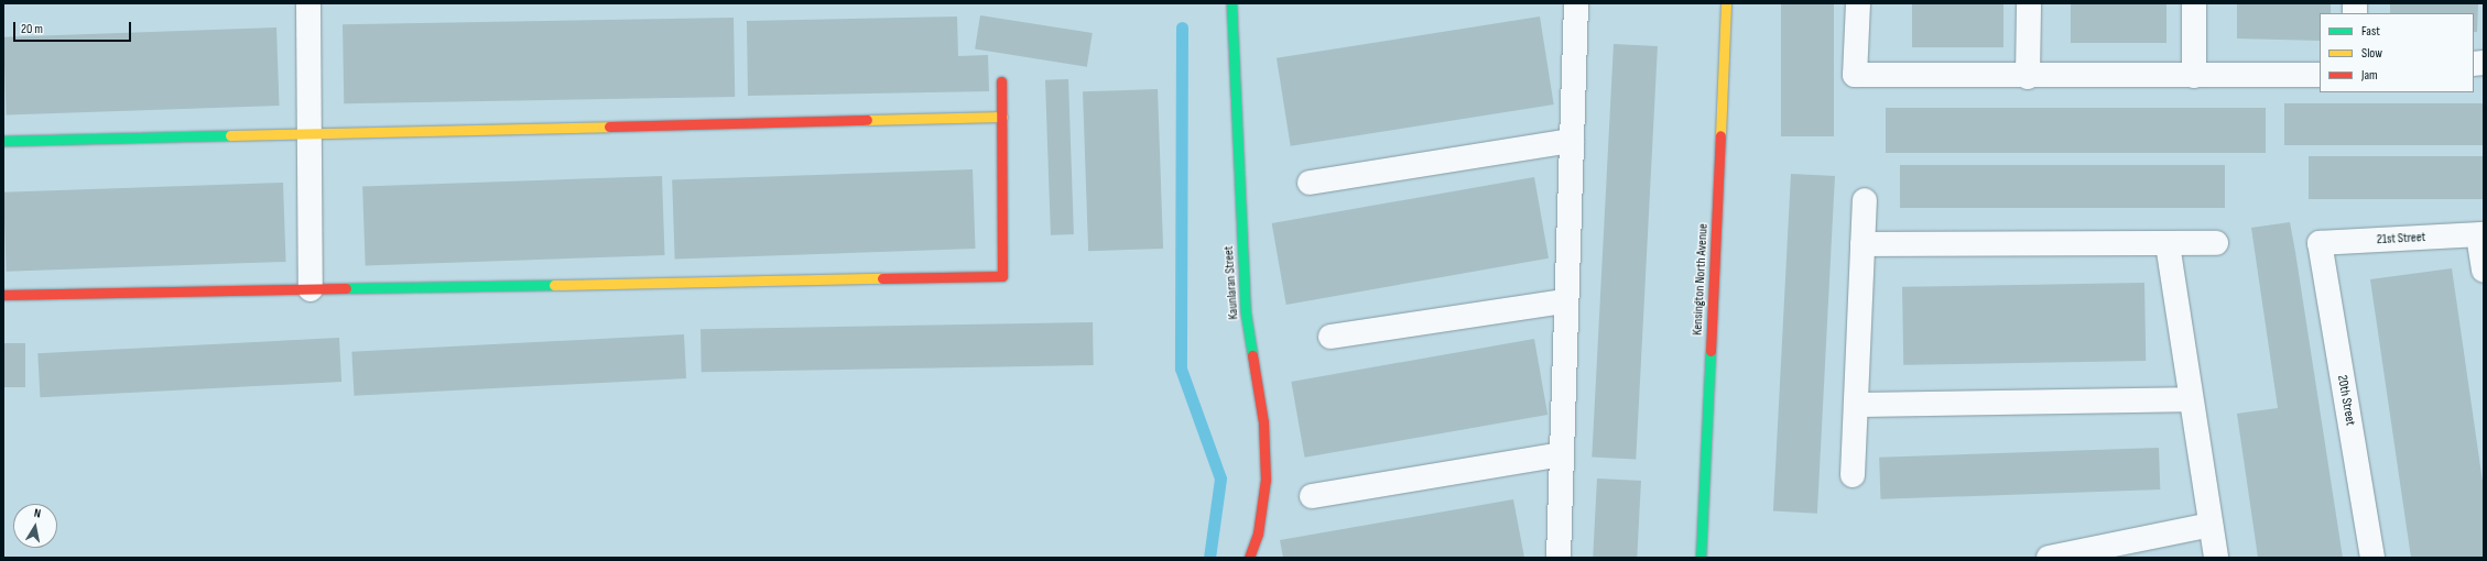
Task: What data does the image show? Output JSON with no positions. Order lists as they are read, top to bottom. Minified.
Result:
{"streets":{"street":["21st Street","Kensington North Avenue","Kaunlaran Street","20th Street"]},"crossings":[["21st Street","20th Street"]],"legend":["Fast","Slow","Jam"],"scale_bar":"20 m","north":"top"}
